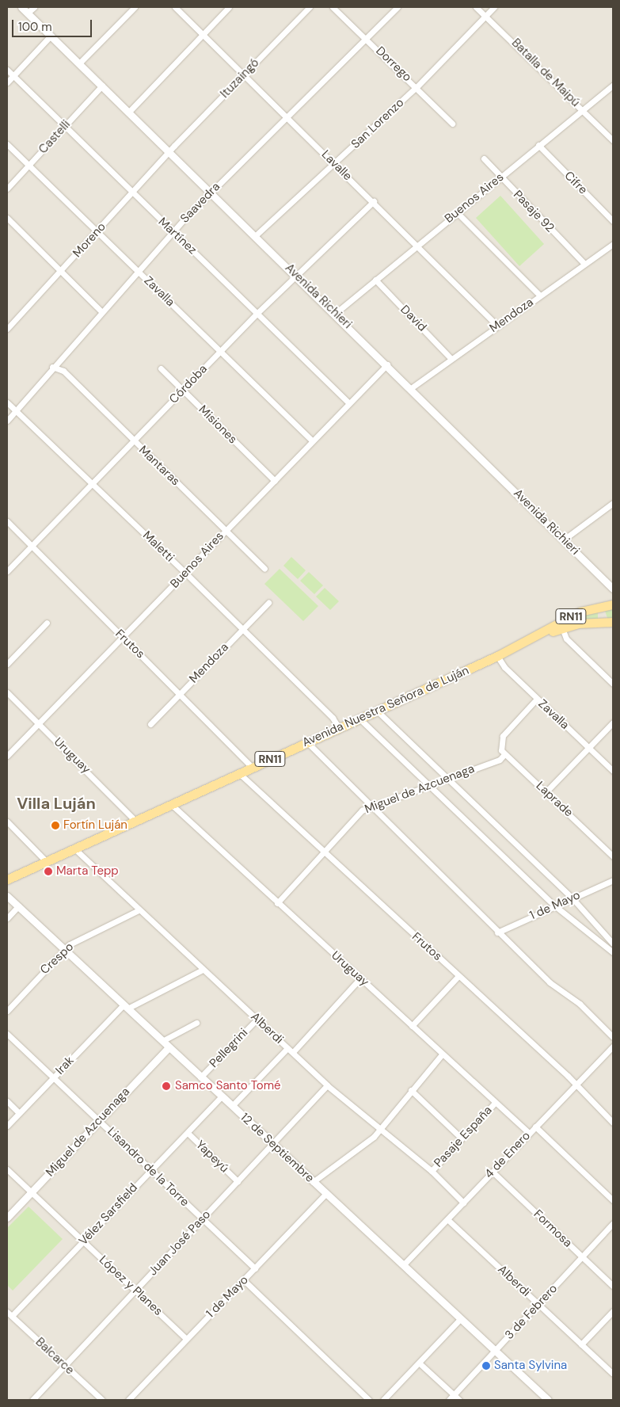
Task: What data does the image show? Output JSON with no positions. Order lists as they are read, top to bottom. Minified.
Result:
{"streets":{"main road":["RN11","Avenida Nuestra Señora de Luján"],"street":["Dorrego","Batalla de Maipú","Ituzaingó","San Lorenzo","Castelli","Lavalle","Cifre","Buenos Aires","Saavedra","Pasaje 92","Martínez","Moreno","Zavalla","Avenida Richieri","Mendoza","David","Córdoba","Misiones","Mantaras","Maletti","Frutos","Uruguay","Miguel de Azcuenaga","Laprade","1 de Mayo","Crespo","Alberdi","Pellegrini","Irak","Pasaje España","12 de Septiembre","4 de Enero","Yapeyú","Lisandro de la Torre","Vélez Sarsfield","Formosa","Juan José Paso","López y Planes","3 de Febrero","Balcarce"]},"crossings":[["Dorrego","San Lorenzo"],["Dorrego","Saavedra"],["Batalla de Maipú","San Lorenzo"],["Batalla de Maipú","Buenos Aires"],["Ituzaingó","Lavalle"],["Ituzaingó","Moreno"],["Ituzaingó","Avenida Richieri"],["San Lorenzo","Lavalle"],["San Lorenzo","Avenida Richieri"],["Castelli","Martínez"],["Castelli","Zavalla"],["Castelli","Avenida Richieri"],["Lavalle","Buenos Aires"],["Lavalle","Saavedra"],["Lavalle","Mendoza"],["Lavalle","Córdoba"],["Cifre","Buenos Aires"],["Buenos Aires","Pasaje 92"],["Buenos Aires","Martínez"],["Buenos Aires","Zavalla"],["Buenos Aires","Avenida Richieri"],["Buenos Aires","David"],["Buenos Aires","Misiones"],["Buenos Aires","Mantaras"],["Buenos Aires","Maletti"],["Buenos Aires","Frutos"],["Buenos Aires","Uruguay"],["Saavedra","Martínez"],["Saavedra","Zavalla"],["Saavedra","Avenida Richieri"],["Saavedra","Mantaras"],["Saavedra","Maletti"],["Pasaje 92","Mendoza"],["Martínez","Moreno"],["Martínez","Córdoba"],["Moreno","Zavalla"],["Moreno","Avenida Richieri"],["Zavalla","Córdoba"],["Zavalla","Avenida Nuestra Señora de Luján"],["Avenida Richieri","Mendoza"],["Avenida Richieri","Córdoba"],["Mendoza","David"],["Mendoza","Maletti"],["Mendoza","Frutos"],["Córdoba","Misiones"],["Córdoba","Mantaras"],["Córdoba","Maletti"],["Córdoba","Frutos"],["Maletti","Avenida Nuestra Señora de Luján"],["RN11","Avenida Nuestra Señora de Luján"],["Frutos","Avenida Nuestra Señora de Luján"],["Frutos","Miguel de Azcuenaga"],["Frutos","4 de Enero"],["Avenida Nuestra Señora de Luján","Uruguay"],["Avenida Nuestra Señora de Luján","Alberdi"],["Uruguay","Miguel de Azcuenaga"],["Uruguay","Pasaje España"],["Uruguay","4 de Enero"],["Miguel de Azcuenaga","Laprade"],["Miguel de Azcuenaga","12 de Septiembre"],["Miguel de Azcuenaga","Lisandro de la Torre"],["Miguel de Azcuenaga","López y Planes"],["1 de Mayo","12 de Septiembre"],["1 de Mayo","Lisandro de la Torre"],["1 de Mayo","López y Planes"],["Crespo","Alberdi"],["Crespo","12 de Septiembre"],["Alberdi","Pellegrini"],["Alberdi","Pasaje España"],["Alberdi","4 de Enero"],["Alberdi","Juan José Paso"],["Alberdi","3 de Febrero"],["Pellegrini","12 de Septiembre"],["Irak","12 de Septiembre"],["Irak","Lisandro de la Torre"],["12 de Septiembre","4 de Enero"],["12 de Septiembre","Vélez Sarsfield"],["12 de Septiembre","Juan José Paso"],["12 de Septiembre","3 de Febrero"],["4 de Enero","Formosa"],["Yapeyú","Vélez Sarsfield"],["Yapeyú","Juan José Paso"],["Lisandro de la Torre","Vélez Sarsfield"],["Lisandro de la Torre","Juan José Paso"],["Vélez Sarsfield","López y Planes"],["Vélez Sarsfield","Balcarce"],["Formosa","3 de Febrero"],["Juan José Paso","López y Planes"],["Juan José Paso","Balcarce"]],"districts":["Villa Luján"],"places":["Fortín Luján","Marta Tepp","Samco Santo Tomé","Santa Sylvina"],"scale_bar":"100 m"}
